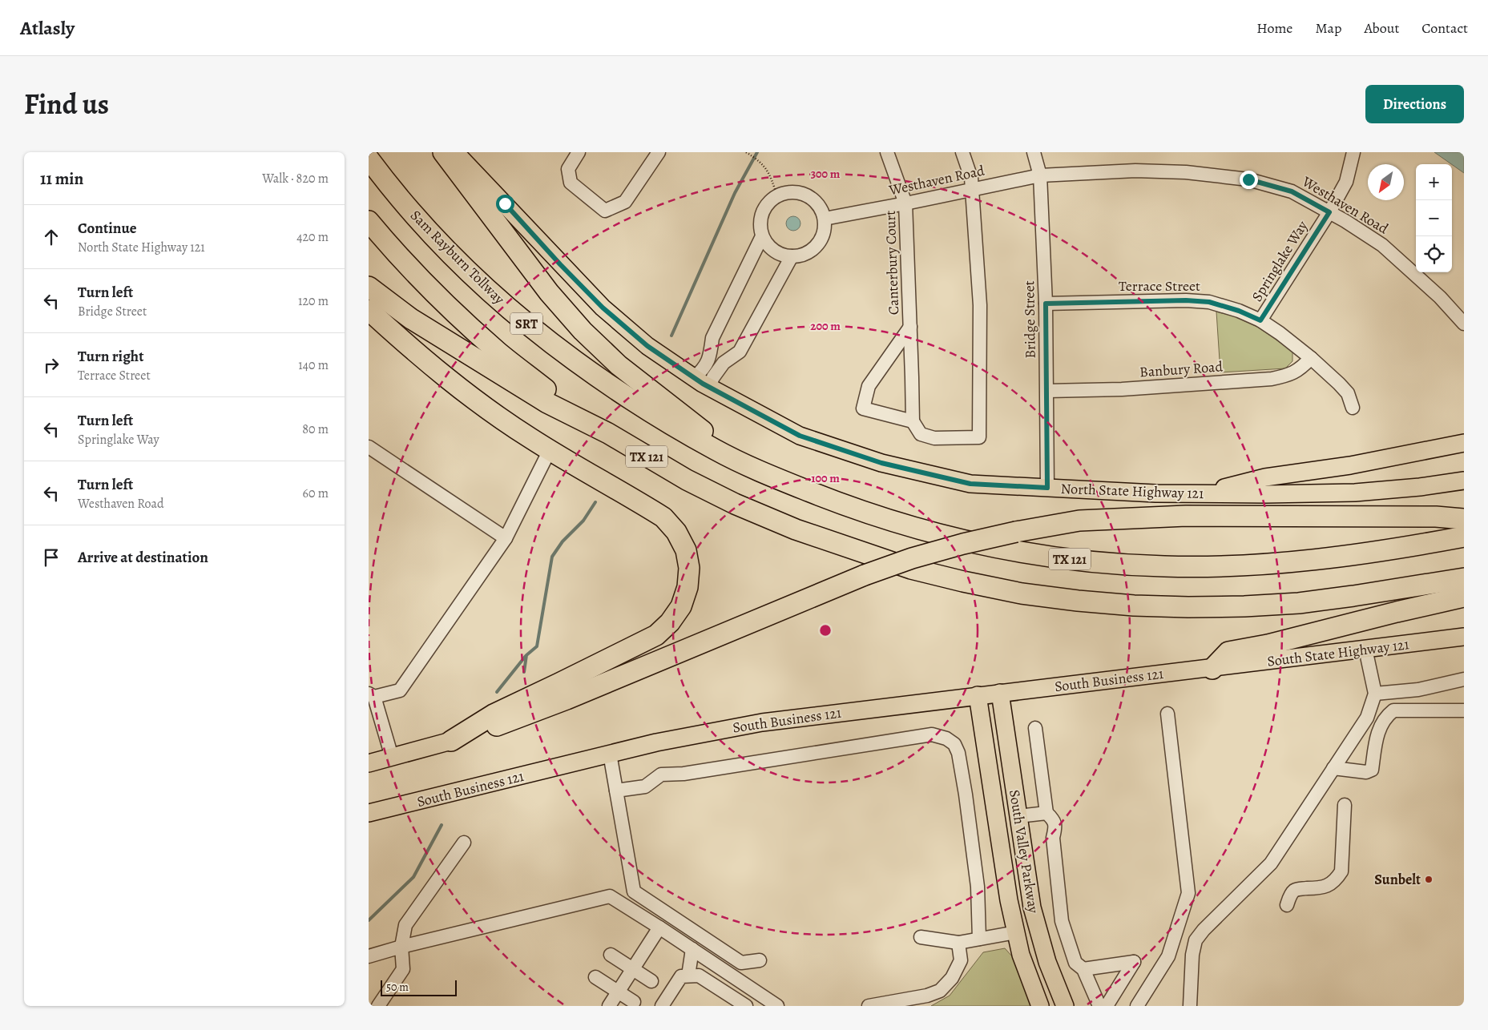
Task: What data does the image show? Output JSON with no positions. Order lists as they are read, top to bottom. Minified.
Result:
{"streets":{"highway":["Sam Rayburn Tollway","SRT","TX 121"],"main road":["North State Highway 121","South State Highway 121","South Business 121","South Valley Parkway"],"street":["Westhaven Road","Springlake Way","Canterbury Court","Terrace Street","Bridge Street","Banbury Road"]},"crossings":[["Westhaven Road","Springlake Way"],["Westhaven Road","Canterbury Court"],["Westhaven Road","Bridge Street"],["Sam Rayburn Tollway","TX 121"],["Springlake Way","Terrace Street"],["Terrace Street","Bridge Street"],["Terrace Street","Banbury Road"],["Bridge Street","Banbury Road"],["Bridge Street","North State Highway 121"],["South State Highway 121","South Business 121"],["South Business 121","South Valley Parkway"]],"places":["Sunbelt"],"scale_bar":"50 m","north":"bottom left","page":{"header":"Atlasly","nav":["Home","Map","About","Contact"],"title":"Find us","buttons":"Directions","heading":["11 min","Walk · 820 m"],"map_buttons":["+","−"],"list":[["Continue","North State Highway 121","420 m"],["Turn left","Bridge Street","120 m"],["Turn right","Terrace Street","140 m"],["Turn left","Springlake Way","80 m"],["Turn left","Westhaven Road","60 m"],"Arrive at destination"],"scale":"50 m"},"rings":["300 m","200 m","100 m"]}
